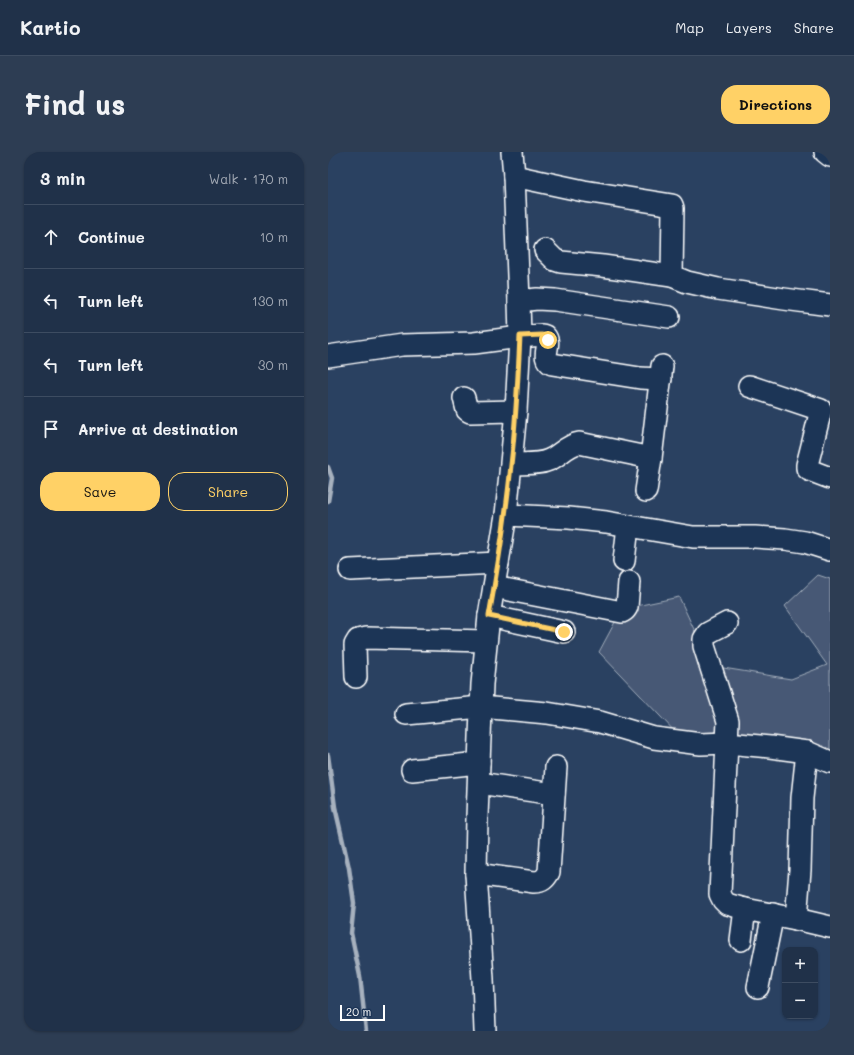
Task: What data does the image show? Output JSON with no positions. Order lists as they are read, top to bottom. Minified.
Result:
{"scale_bar":"20 m","page":{"header":"Kartio","nav":["Map","Layers","Share"],"buttons":["Directions",["Save","Share"]],"title":"Find us","heading":["3 min","Walk · 170 m"],"list":[["Continue","10 m"],["Turn left","130 m"],["Turn left","30 m"],"Arrive at destination"],"map_buttons":["+","−"],"scale":"20 m"}}
